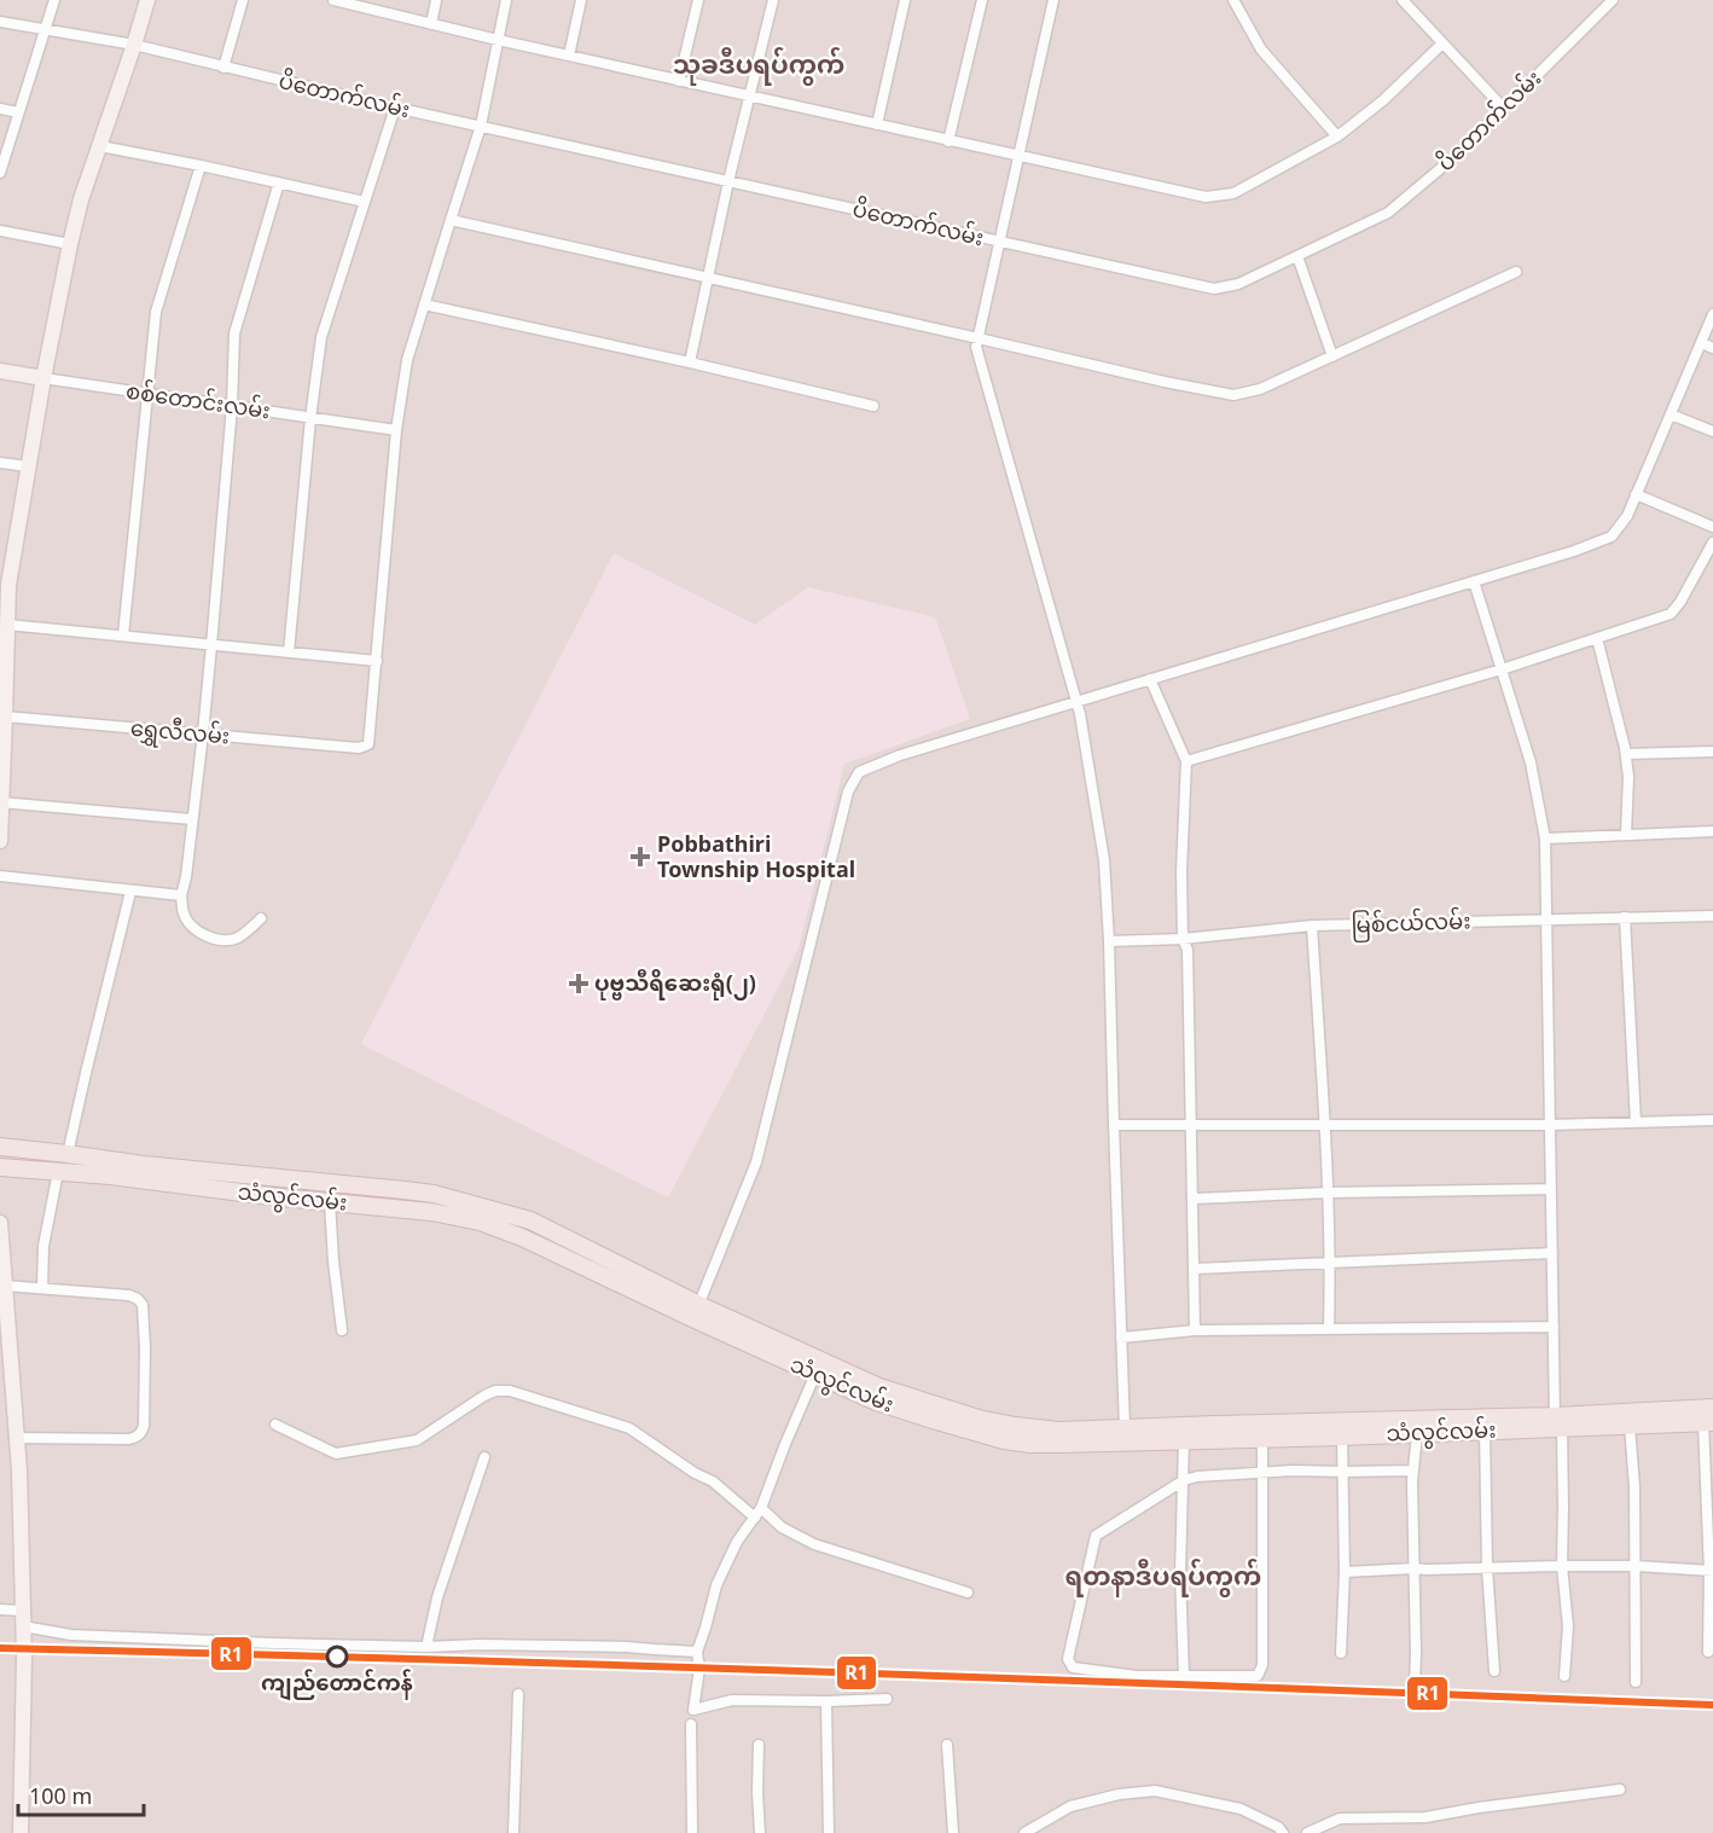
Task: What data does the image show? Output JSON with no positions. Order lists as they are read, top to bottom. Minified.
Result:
{"streets":{"main road":["သံလွင်လမ်း"],"street":["ပိတောက်လမ်း","စစ်တောင်းလမ်း","ရွှေလီလမ်း","မြစ်ငယ်လမ်း"]},"districts":["သုခဒီပရပ်ကွက်","ရတနာဒီပရပ်ကွက်"],"places":{"health":["Pobbathiri Township Hospital","ပုဗ္ဗသီရိဆေးရုံ(၂)"],"other":["ကျည်တောင်ကန်"]},"lines":["transit line R1"],"scale_bar":"100 m"}
